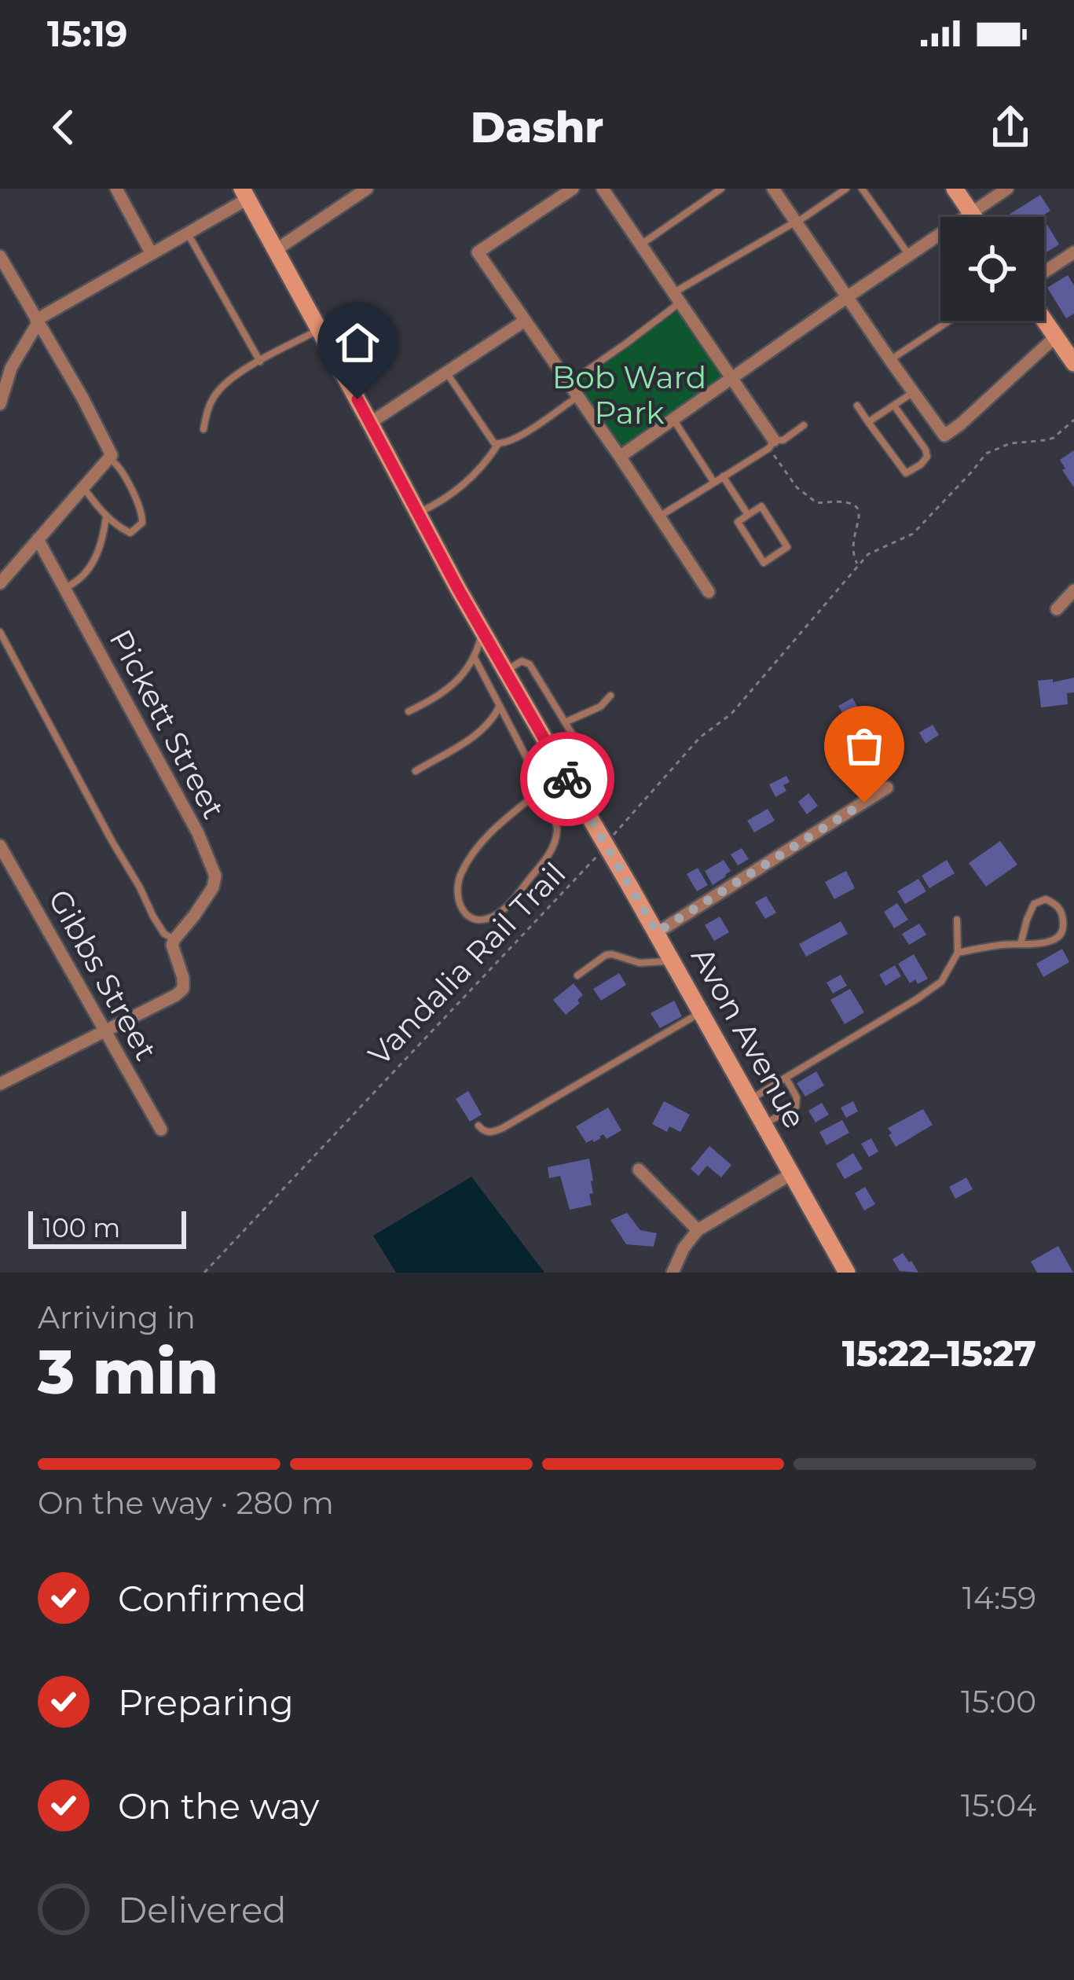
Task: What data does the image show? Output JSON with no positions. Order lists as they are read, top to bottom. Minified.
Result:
{"streets":{"main road":["Avon Avenue"],"street":["Pickett Street","Gibbs Street"],"path":["Vandalia Rail Trail"]},"parks":["Bob Ward Park"],"scale_bar":"100 m","page":{"status":"15:19","header":"Dashr","scale":"100 m","heading":["3 min","Arriving in","15:22–15:27"],"bar":"On the way · 280 m","list":[["Confirmed","14:59"],["Preparing","15:00"],["On the way","15:04"],"Delivered"]}}
